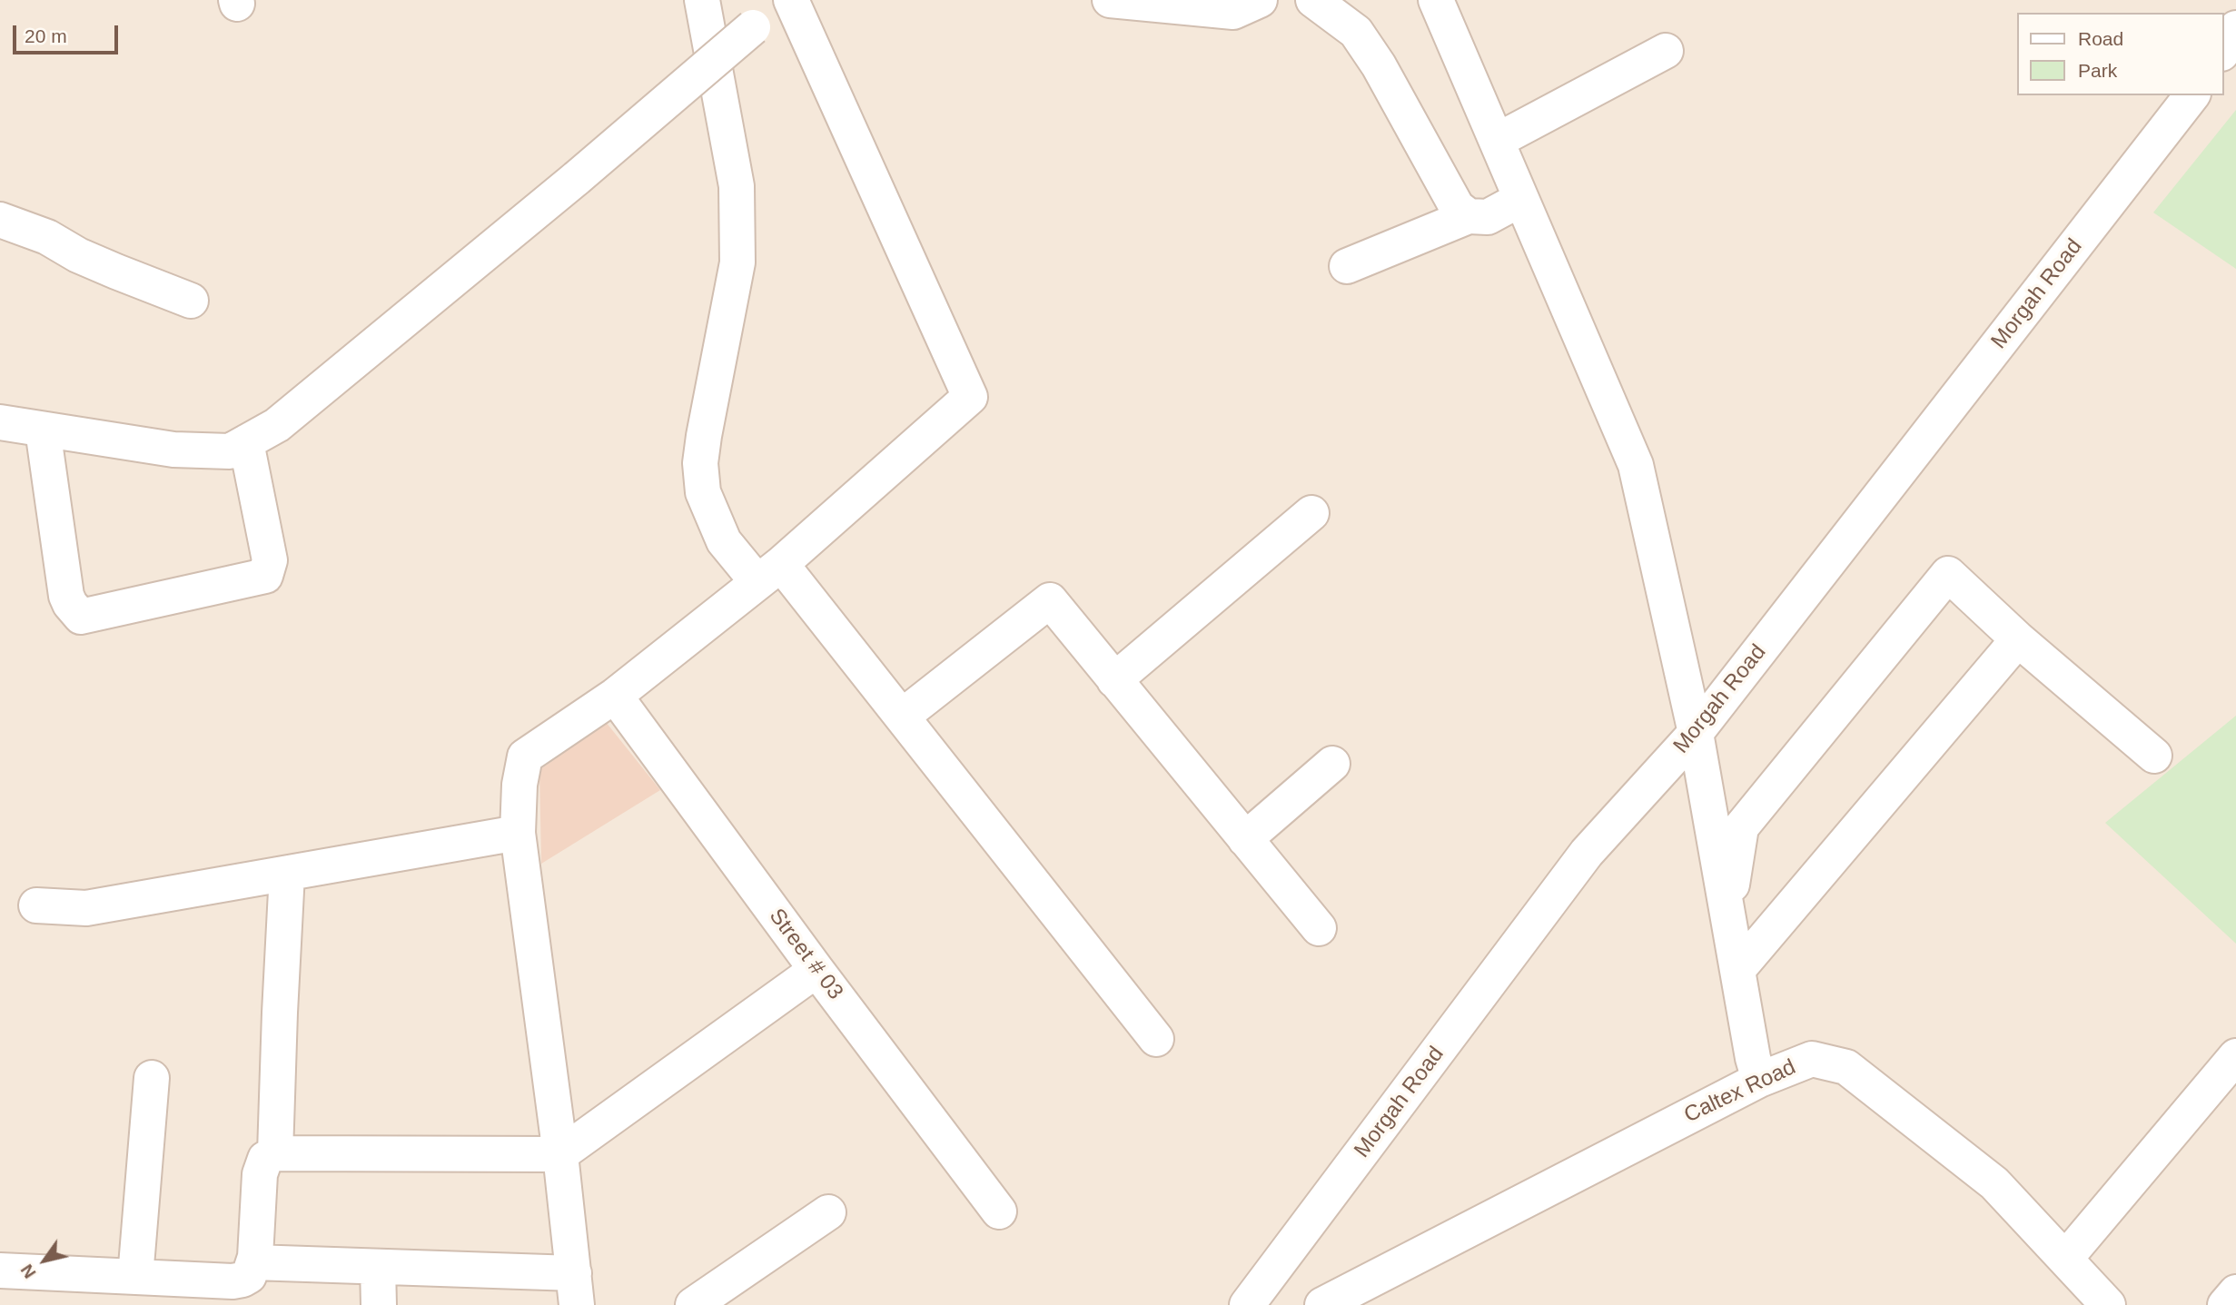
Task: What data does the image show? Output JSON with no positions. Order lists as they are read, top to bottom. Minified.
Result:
{"streets":{"street":["Morgah Road","Street # 03","Caltex Road"]},"legend":["Road","Park"],"scale_bar":"20 m","north":"bottom left"}
